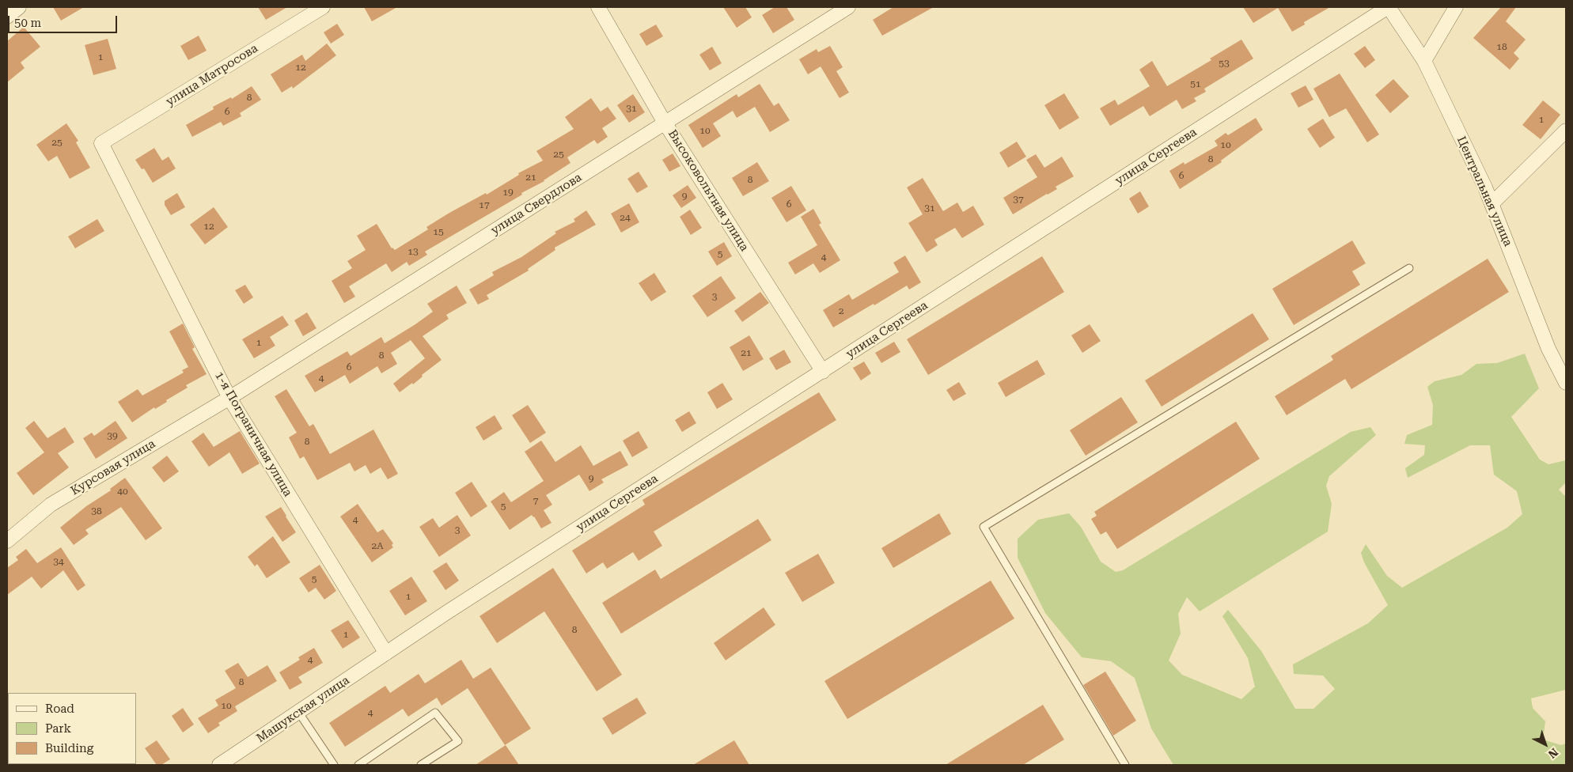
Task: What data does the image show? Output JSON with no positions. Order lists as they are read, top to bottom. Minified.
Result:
{"streets":{"street":["улица Матросова","улица Сергеева","Высоковольтная улица","Центральная улица","улица Свердлова","1-я Пограничная улица","Курсовая улица","Машукская улица"]},"crossings":[["улица Матросова","1-я Пограничная улица"],["улица Сергеева","Высоковольтная улица"],["улица Сергеева","Центральная улица"],["улица Сергеева","1-я Пограничная улица"],["улица Сергеева","Машукская улица"],["Высоковольтная улица","улица Свердлова"],["улица Свердлова","1-я Пограничная улица"],["улица Свердлова","Курсовая улица"],["1-я Пограничная улица","Курсовая улица"],["1-я Пограничная улица","Машукская улица"]],"house_numbers":["18","1","53","12","51","8","31","6","1","10","25","10","25","8","6","21","8","19","9","37","6","17","31","24","12","15","13","5","4","3","2","1","21","8","6","4","39","8","9","40","7","5","38","4","3","2А","34","5","1","8","1","4","8","10","4"],"legend":["Road","Park","Building"],"scale_bar":"50 m","north":"bottom right"}
